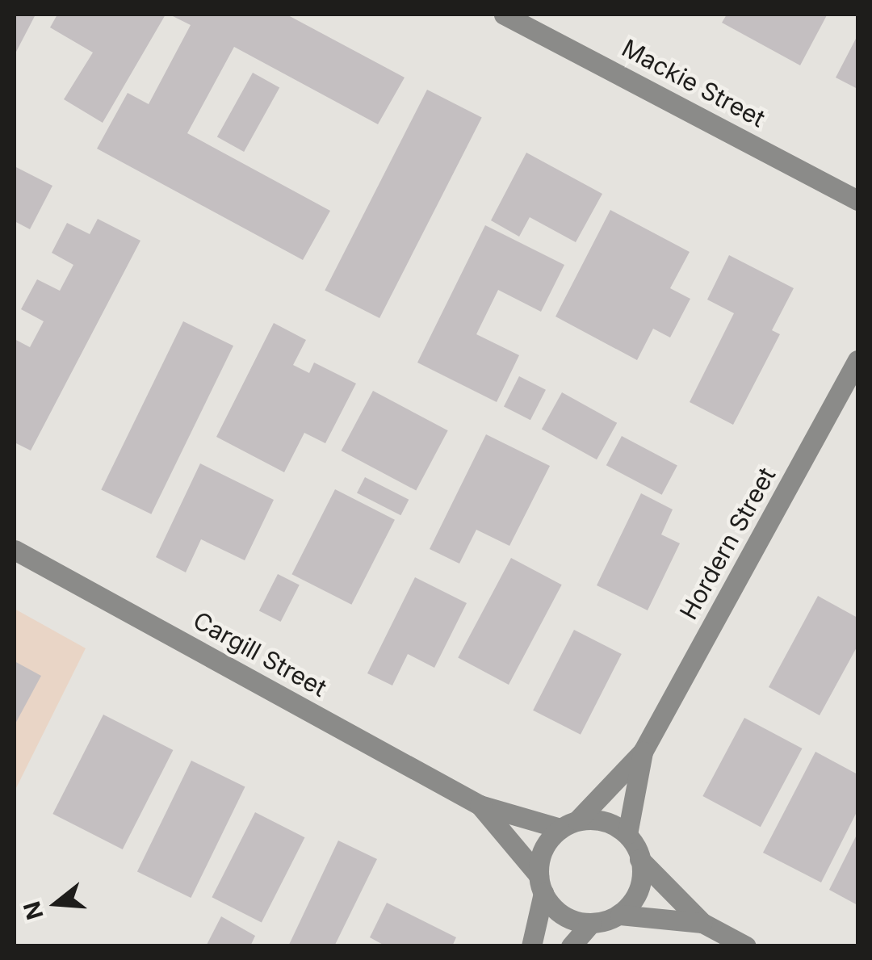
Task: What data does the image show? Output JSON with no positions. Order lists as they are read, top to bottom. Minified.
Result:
{"streets":{"street":["Mackie Street","Hordern Street","Cargill Street"]},"crossings":[["Hordern Street","Cargill Street"]],"north":"left"}
